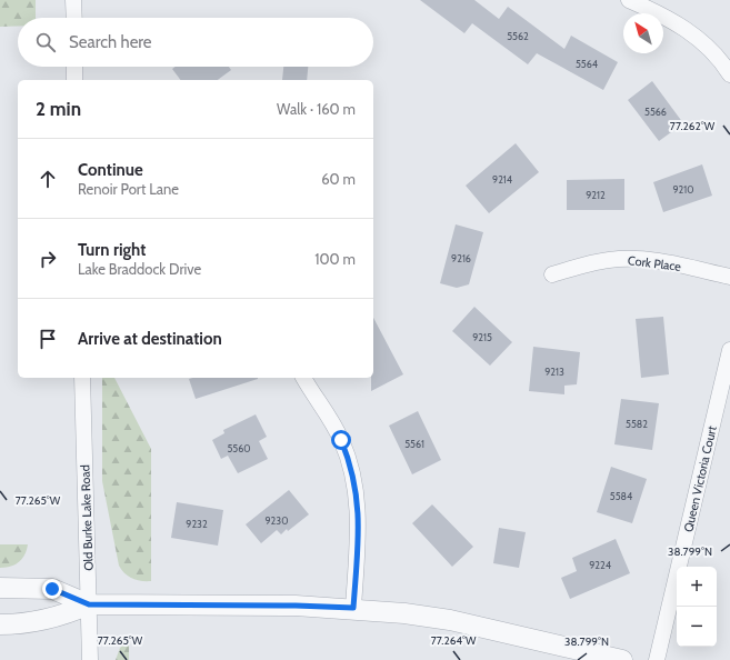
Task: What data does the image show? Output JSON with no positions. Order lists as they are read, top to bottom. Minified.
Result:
{"streets":{"street":["Cork Place","Queen Victoria Court","Old Burke Lake Road"]},"house_numbers":["5562","5564","5566","9214","9210","9212","9216","9215","9213","5582","5561","5560","5584","9230","9232","9224"],"north":"top left","page":{"search":"Search here","heading":["2 min","Walk · 160 m"],"list":[["Continue","Renoir Port Lane","60 m"],["Turn right","Lake Braddock Drive","100 m"],"Arrive at destination"],"map_buttons":["+","−"]},"coordinates":["77.262°W","77.265°W","38.799°N","77.264°W"]}
